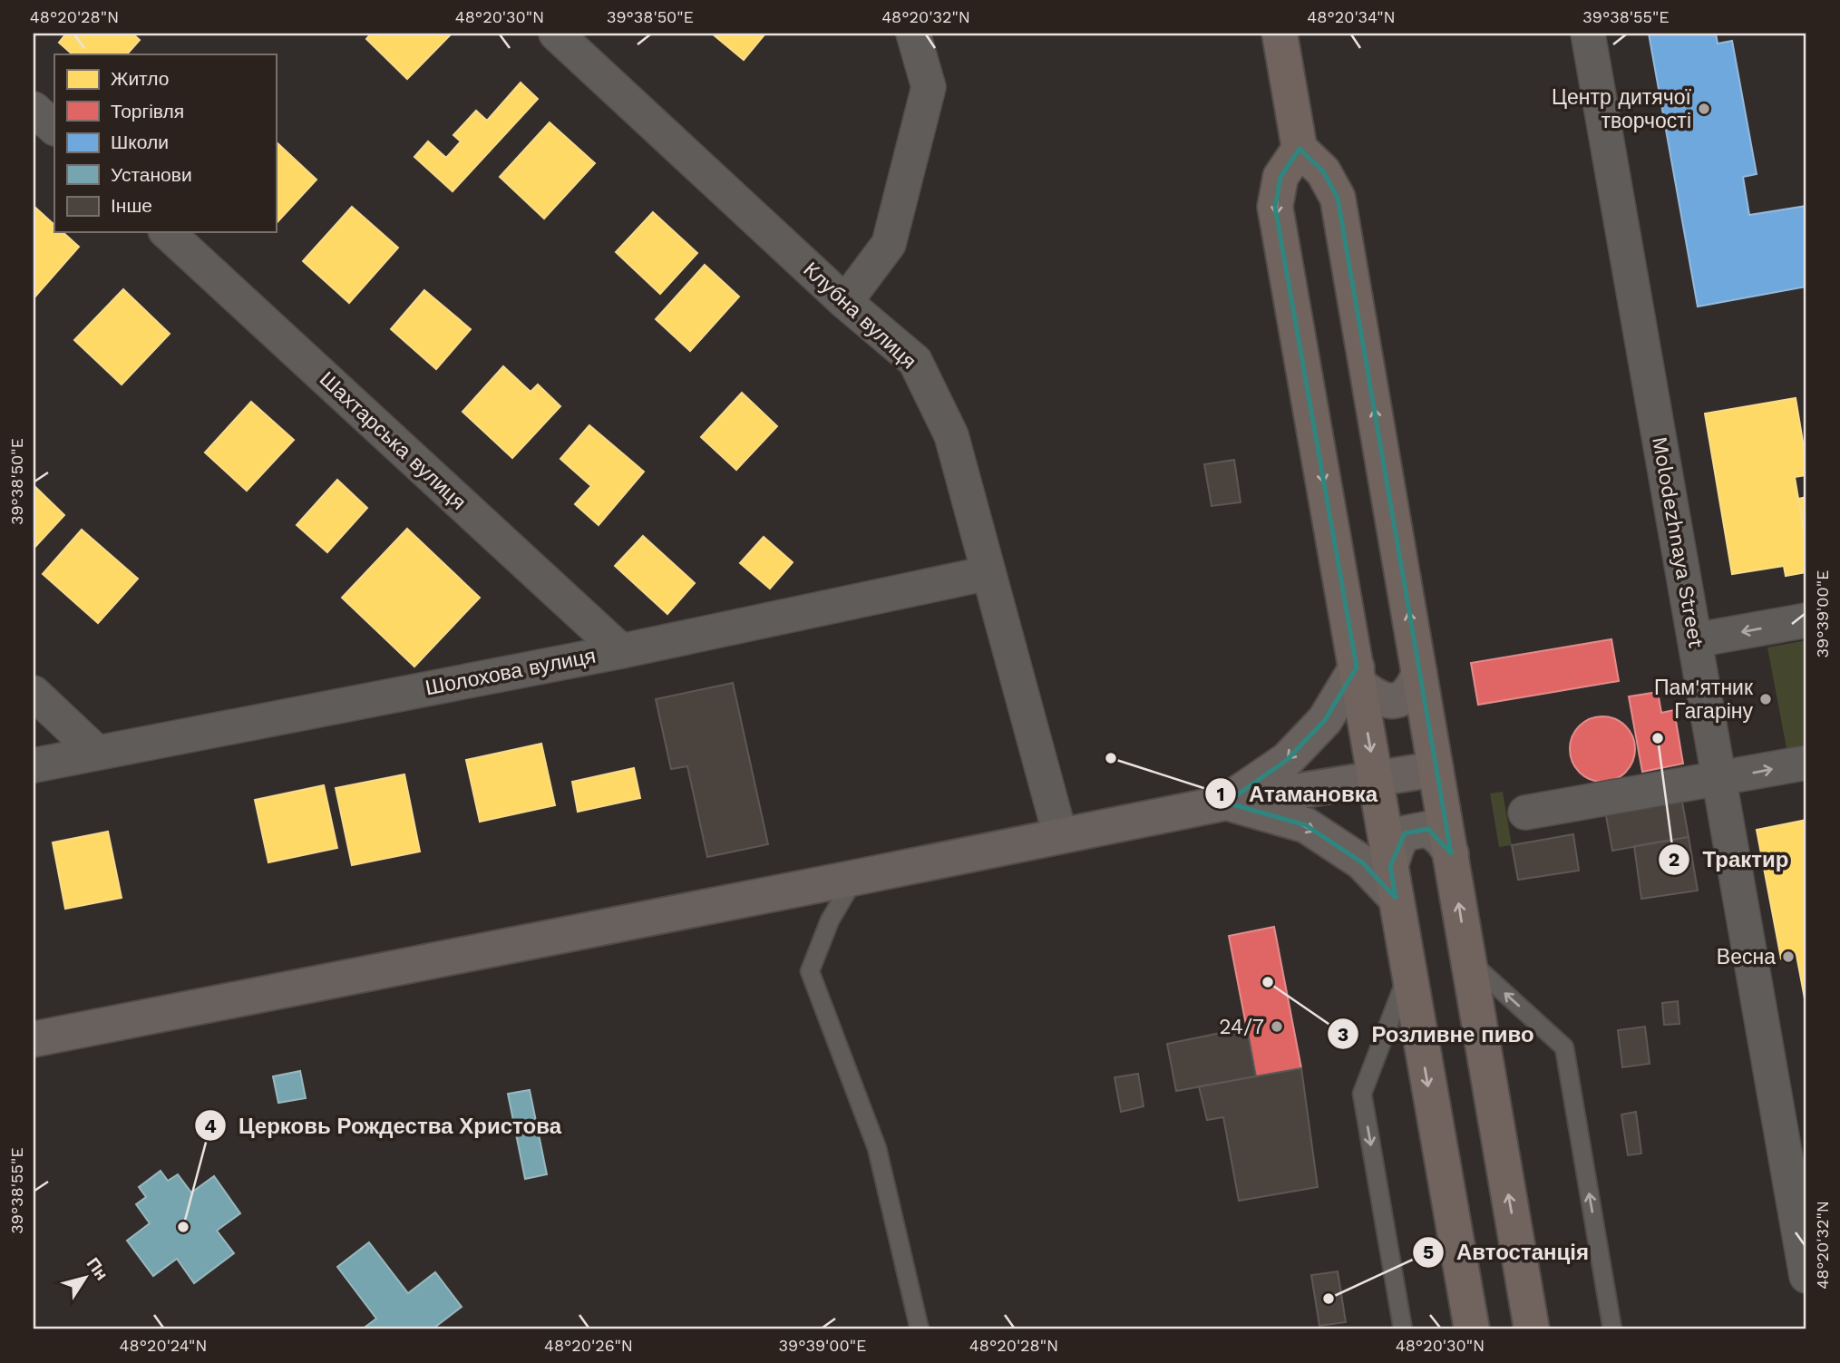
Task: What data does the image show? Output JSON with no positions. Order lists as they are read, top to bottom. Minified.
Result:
{"streets":{"street":["Клубна вулиця","Шахтарська вулиця","Molodezhnaya Street","Шолохова вулиця"]},"crossings":[["Клубна вулиця","Шолохова вулиця"],["Шахтарська вулиця","Шолохова вулиця"]],"places":["Центр дитячої творчості","Пам'ятник Гагаріну","Трактир","Атамановка","Весна","Розливне пиво","24/7","Церковь Рождества Христова","Автостанція"],"legend":["Житло","Торгівля","Школи","Установи","Інше"],"north":"top right","coordinates":["48°20'28\"N","48°20'30\"N","39°38'50\"E","48°20'32\"N","48°20'34\"N","39°38'55\"E","39°39'00\"E","48°20'24\"N","48°20'26\"N"]}
